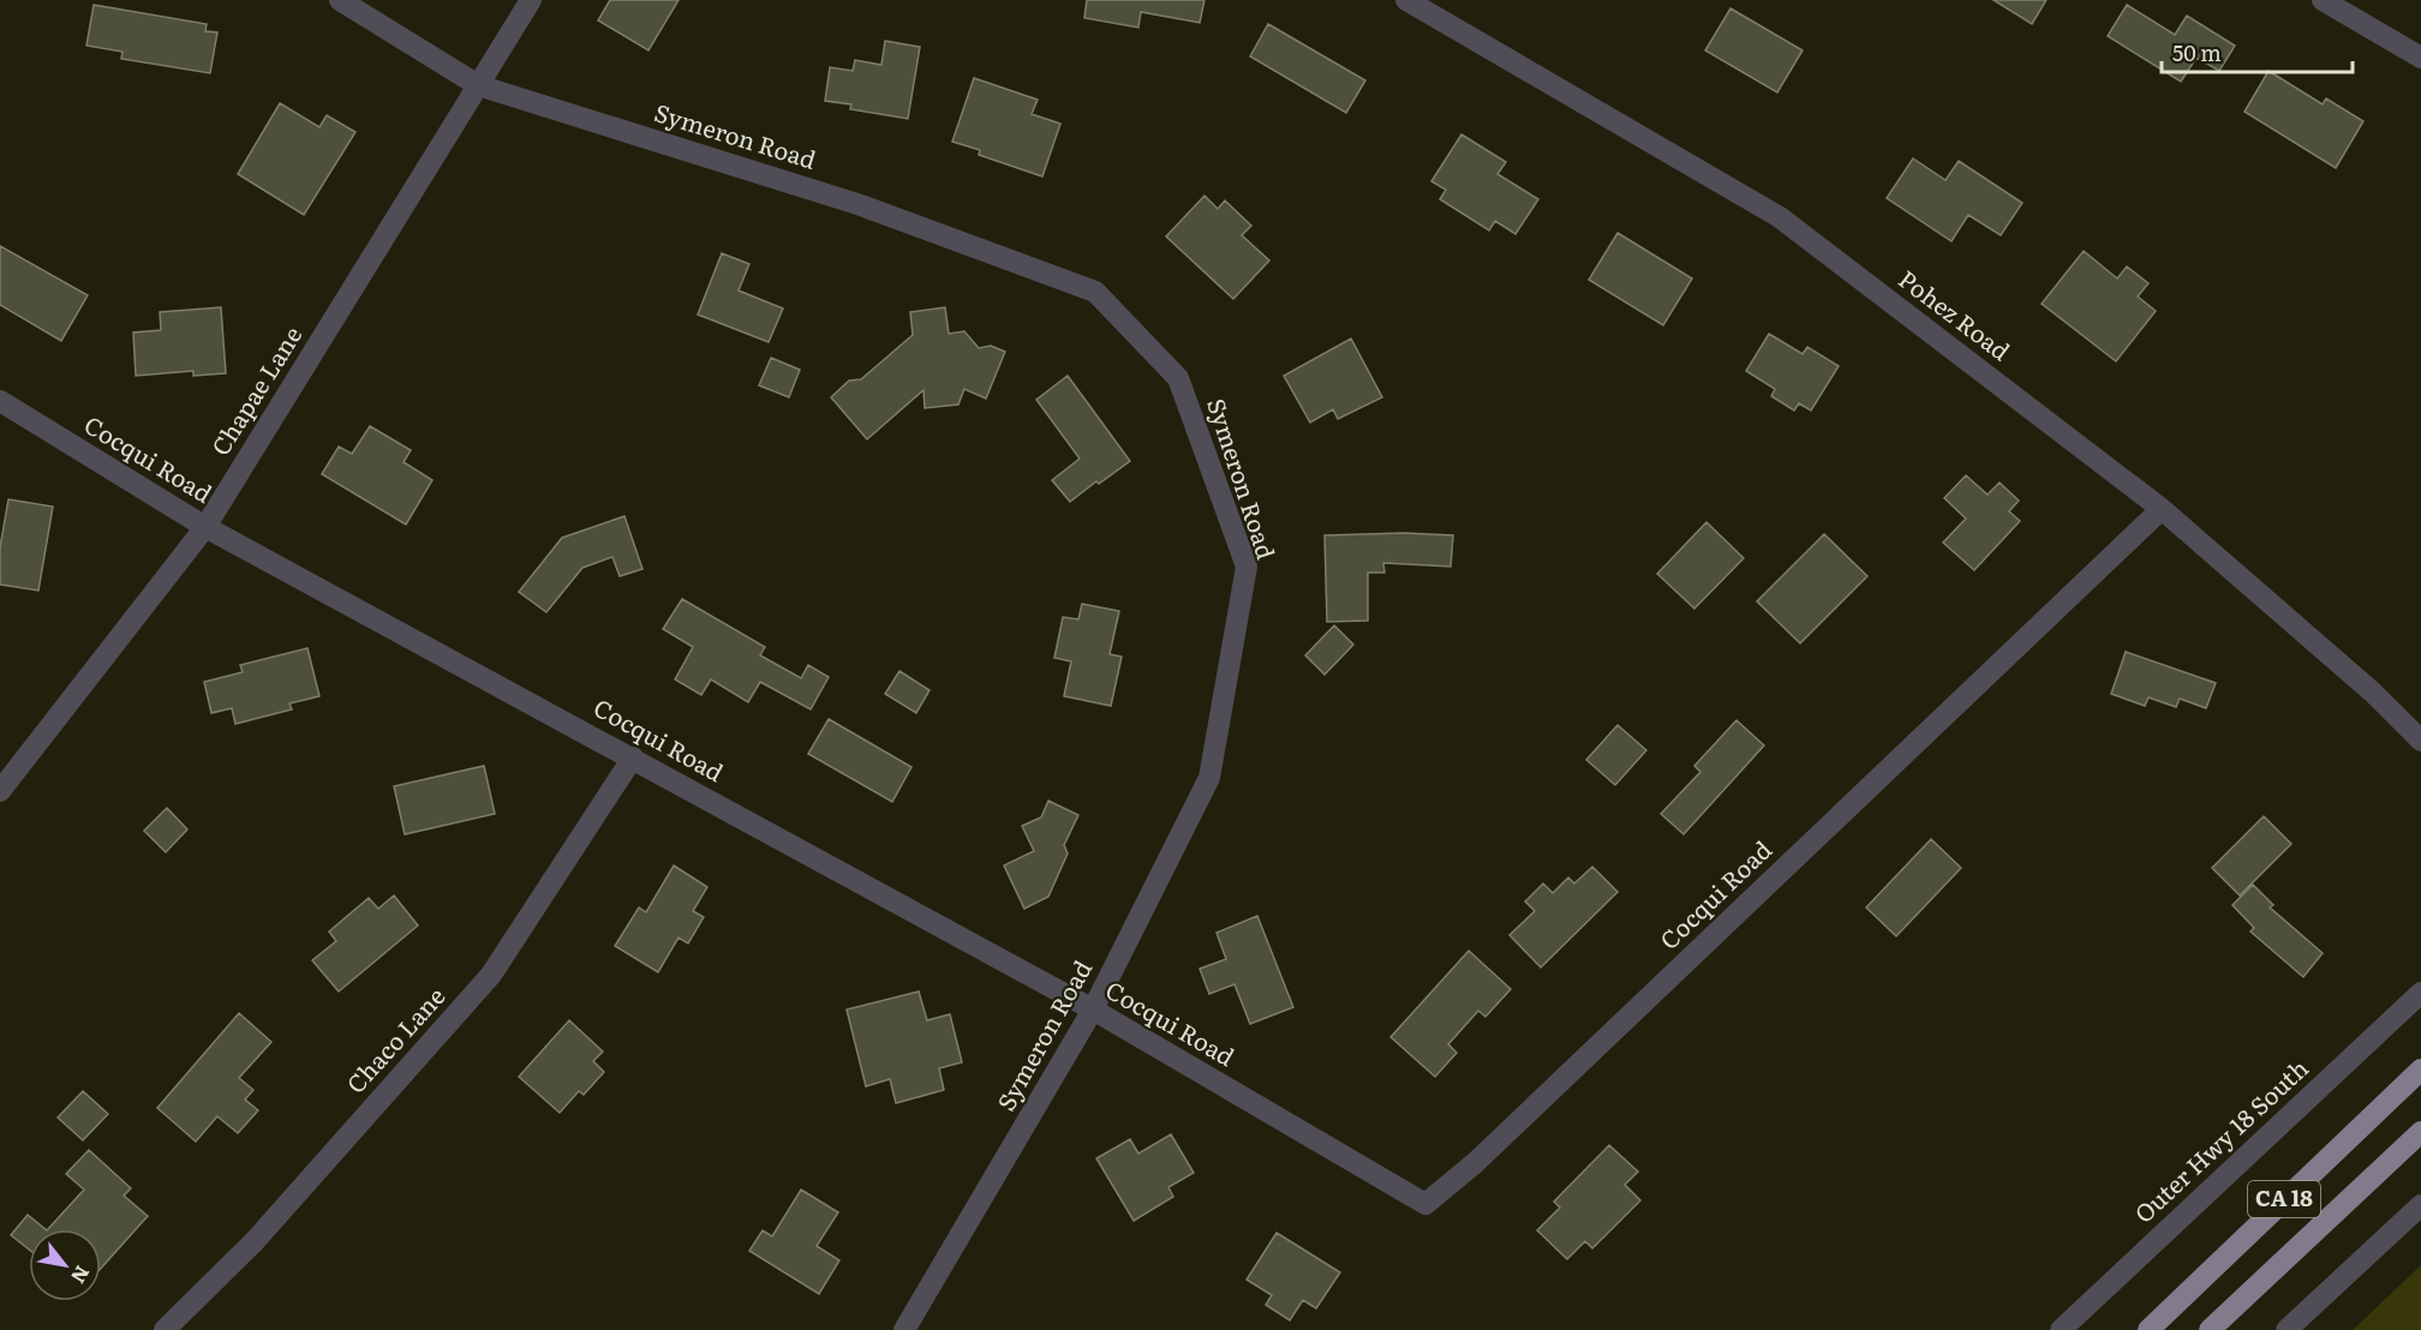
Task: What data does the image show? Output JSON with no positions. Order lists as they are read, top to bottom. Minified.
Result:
{"streets":{"main road":["CA 18"],"street":["Symeron Road","Pohez Road","Chapae Lane","Cocqui Road","Chaco Lane","Outer Hwy 18 South"]},"crossings":[["Symeron Road","Chapae Lane"],["Symeron Road","Cocqui Road"],["Pohez Road","Cocqui Road"],["Chapae Lane","Cocqui Road"],["Cocqui Road","Chaco Lane"]],"scale_bar":"50 m","north":"bottom right"}
